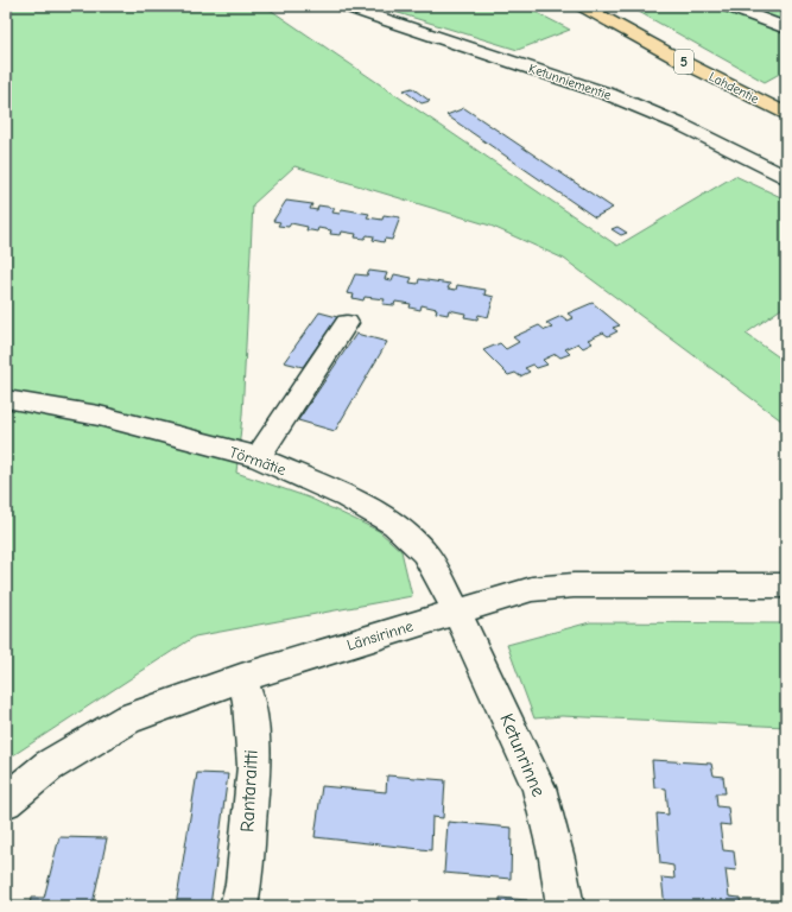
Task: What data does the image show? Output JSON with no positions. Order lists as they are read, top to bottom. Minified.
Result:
{"streets":{"highway":["5","Lahdentie"],"street":["Ketunniementie","Törmätie","Länsirinne","Ketunrinne","Rantaraitti"]},"crossings":[["Törmätie","Länsirinne"],["Törmätie","Ketunrinne"],["Länsirinne","Ketunrinne"],["Länsirinne","Rantaraitti"]]}
